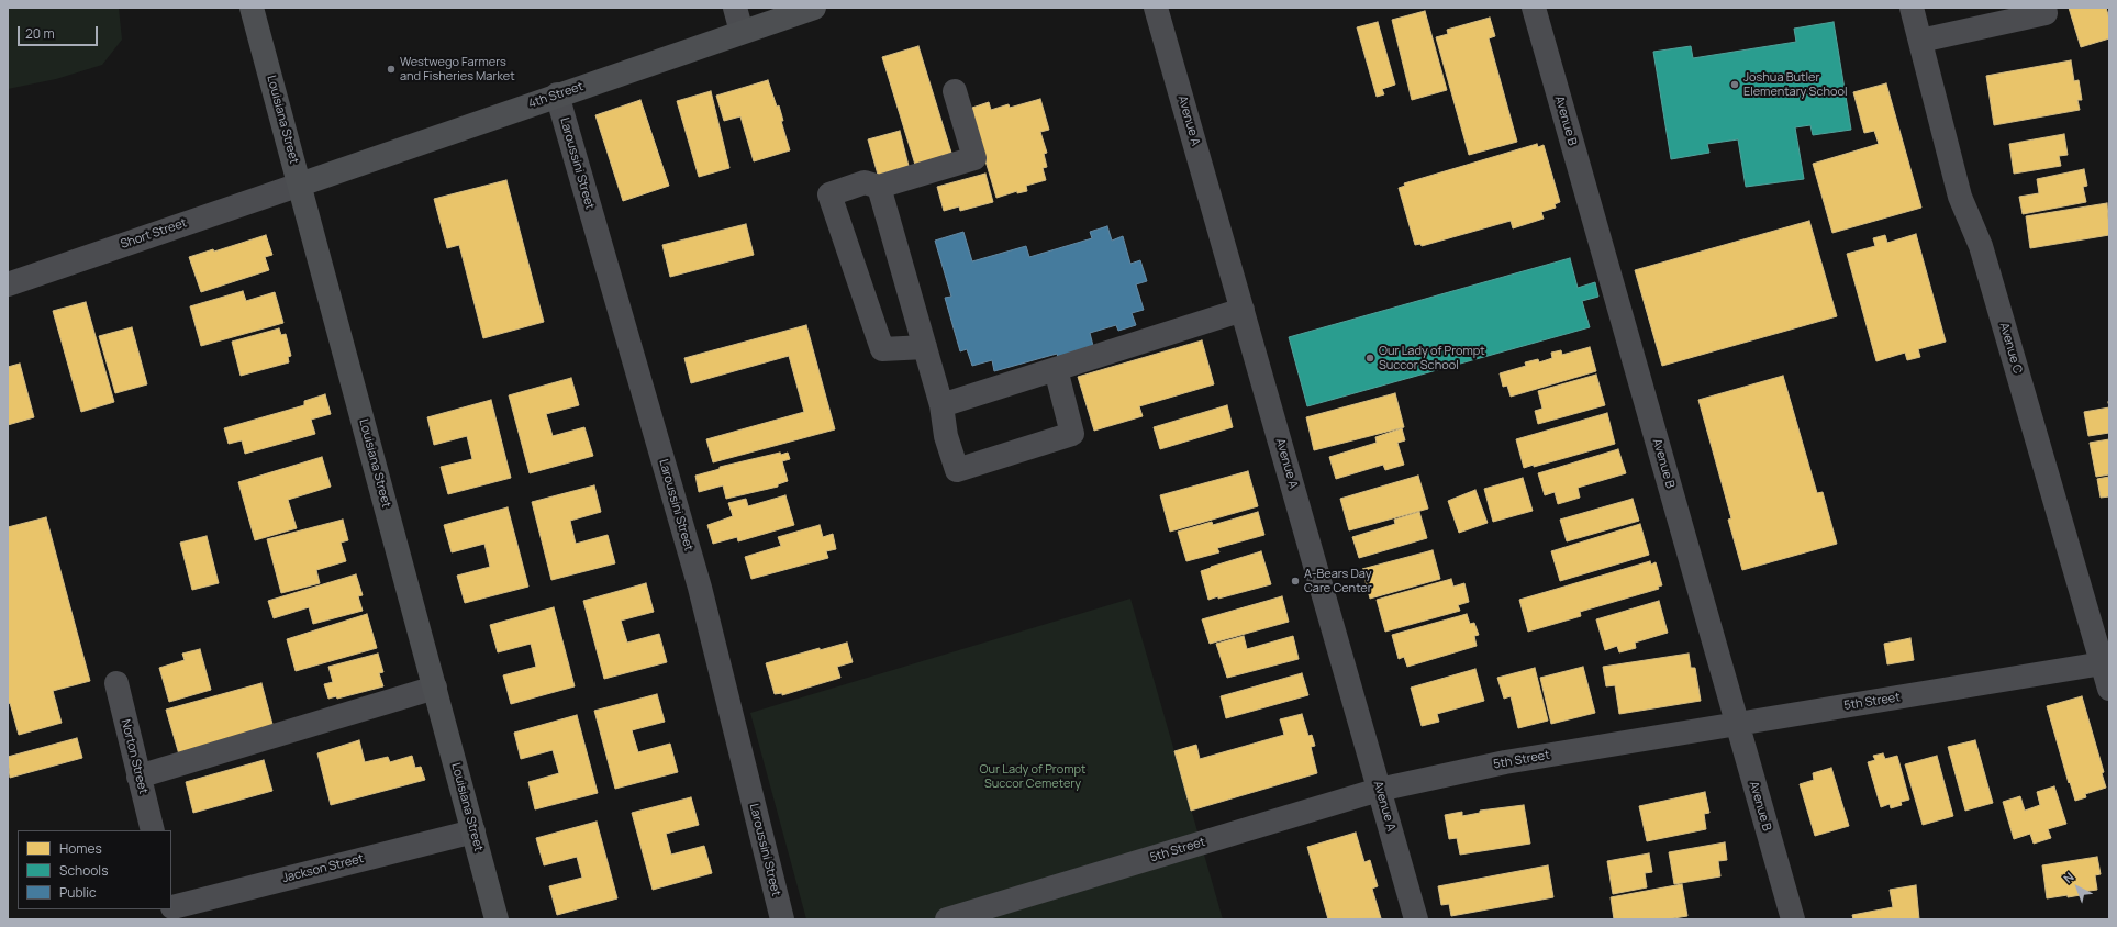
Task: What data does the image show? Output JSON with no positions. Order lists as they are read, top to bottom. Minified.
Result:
{"streets":{"main road":["4th Street","Louisiana Street"],"street":["Avenue A","Avenue B","Laroussini Street","Short Street","Avenue C","5th Street","Norton Street","Jackson Street"]},"crossings":[["4th Street","Louisiana Street"],["4th Street","Laroussini Street"],["4th Street","Short Street"],["Louisiana Street","Short Street"],["Louisiana Street","Jackson Street"],["Avenue A","5th Street"],["Avenue B","5th Street"],["Avenue C","5th Street"]],"parks":["Our Lady of Prompt Succor Cemetery"],"places":["Westwego Farmers and Fisheries Market","Joshua Butler Elementary School","Our Lady of Prompt Succor School","A-Bears Day Care Center"],"legend":["Homes","Schools","Public"],"scale_bar":"20 m","north":"top left"}
